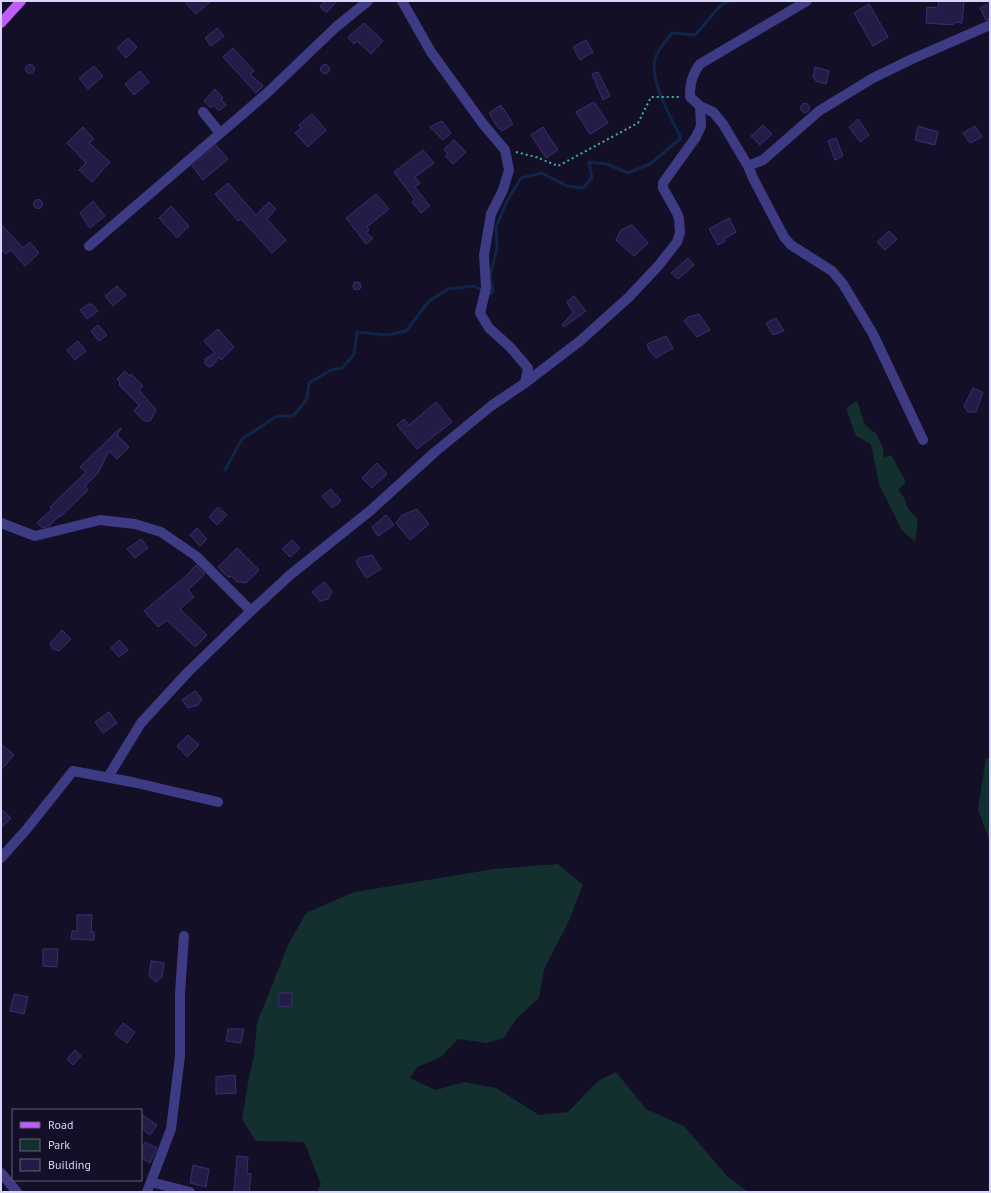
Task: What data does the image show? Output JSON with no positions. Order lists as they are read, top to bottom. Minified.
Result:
{"legend":["Road","Park","Building"]}
